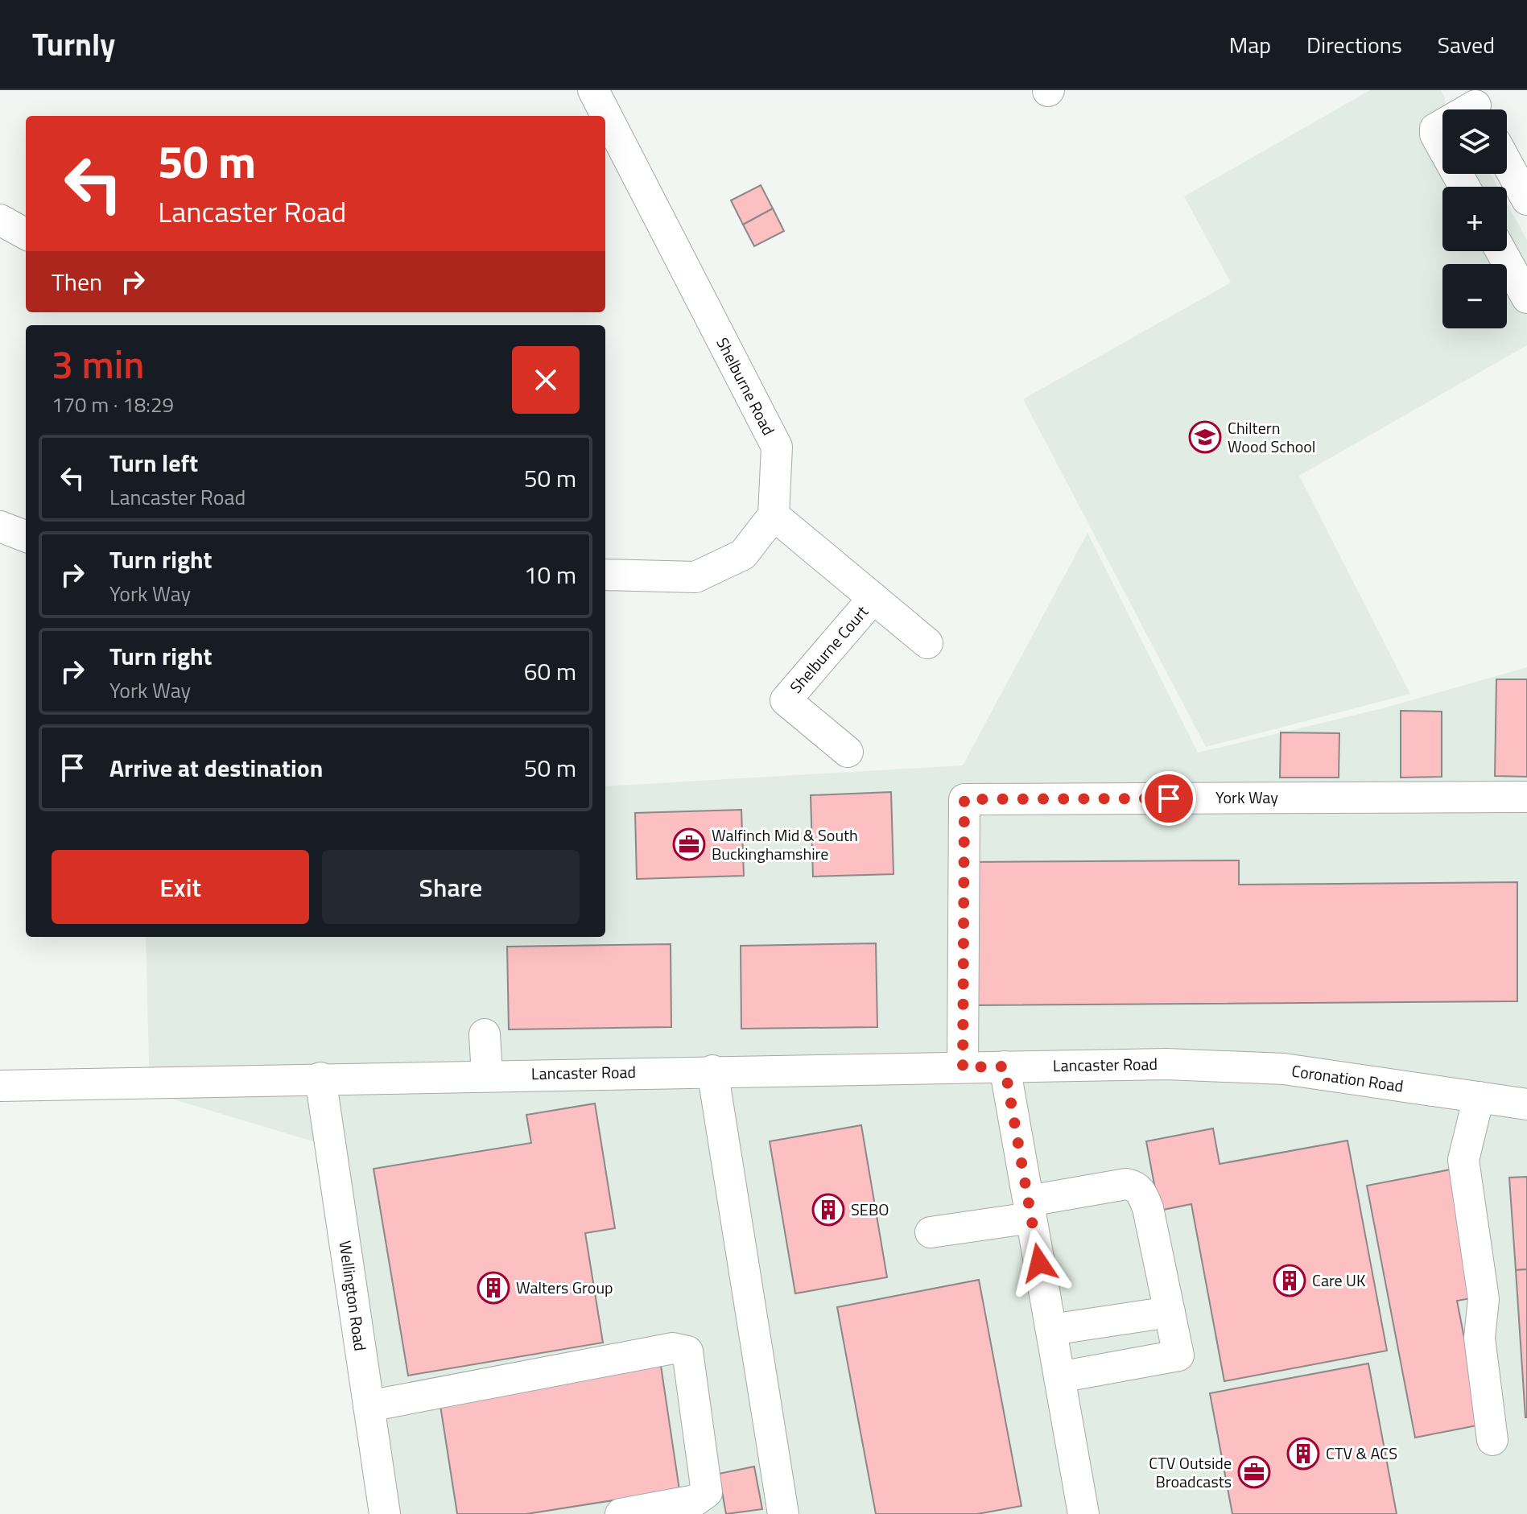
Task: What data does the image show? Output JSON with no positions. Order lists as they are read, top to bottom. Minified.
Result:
{"streets":{"street":["Shelburne Road","Shelburne Court","York Way","Lancaster Road","Coronation Road","Wellington Road"]},"crossings":[["Shelburne Road","Shelburne Court"],["York Way","Lancaster Road"],["Lancaster Road","Coronation Road"],["Lancaster Road","Wellington Road"]],"places":{"school or university":["Chiltern Wood School"],"office":["Walfinch Mid & South Buckinghamshire","CTV Outside Broadcasts"],"building":["SEBO","Care UK","Walters Group","CTV & ACS"]},"page":{"header":"Turnly","nav":["Map","Directions","Saved"],"map_buttons":["+","−"],"turn":["50 m","Lancaster Road"],"then":"Then","heading":["3 min","170 m · 18:29"],"list":[{"name":"Turn left","note":"Lancaster Road","value":"50 m"},{"name":"Turn right","note":"York Way","value":"10 m"},{"name":"Turn right","note":"York Way","value":"60 m"},{"name":"Arrive at destination","value":"50 m"}],"buttons":["Exit","Share"]}}
